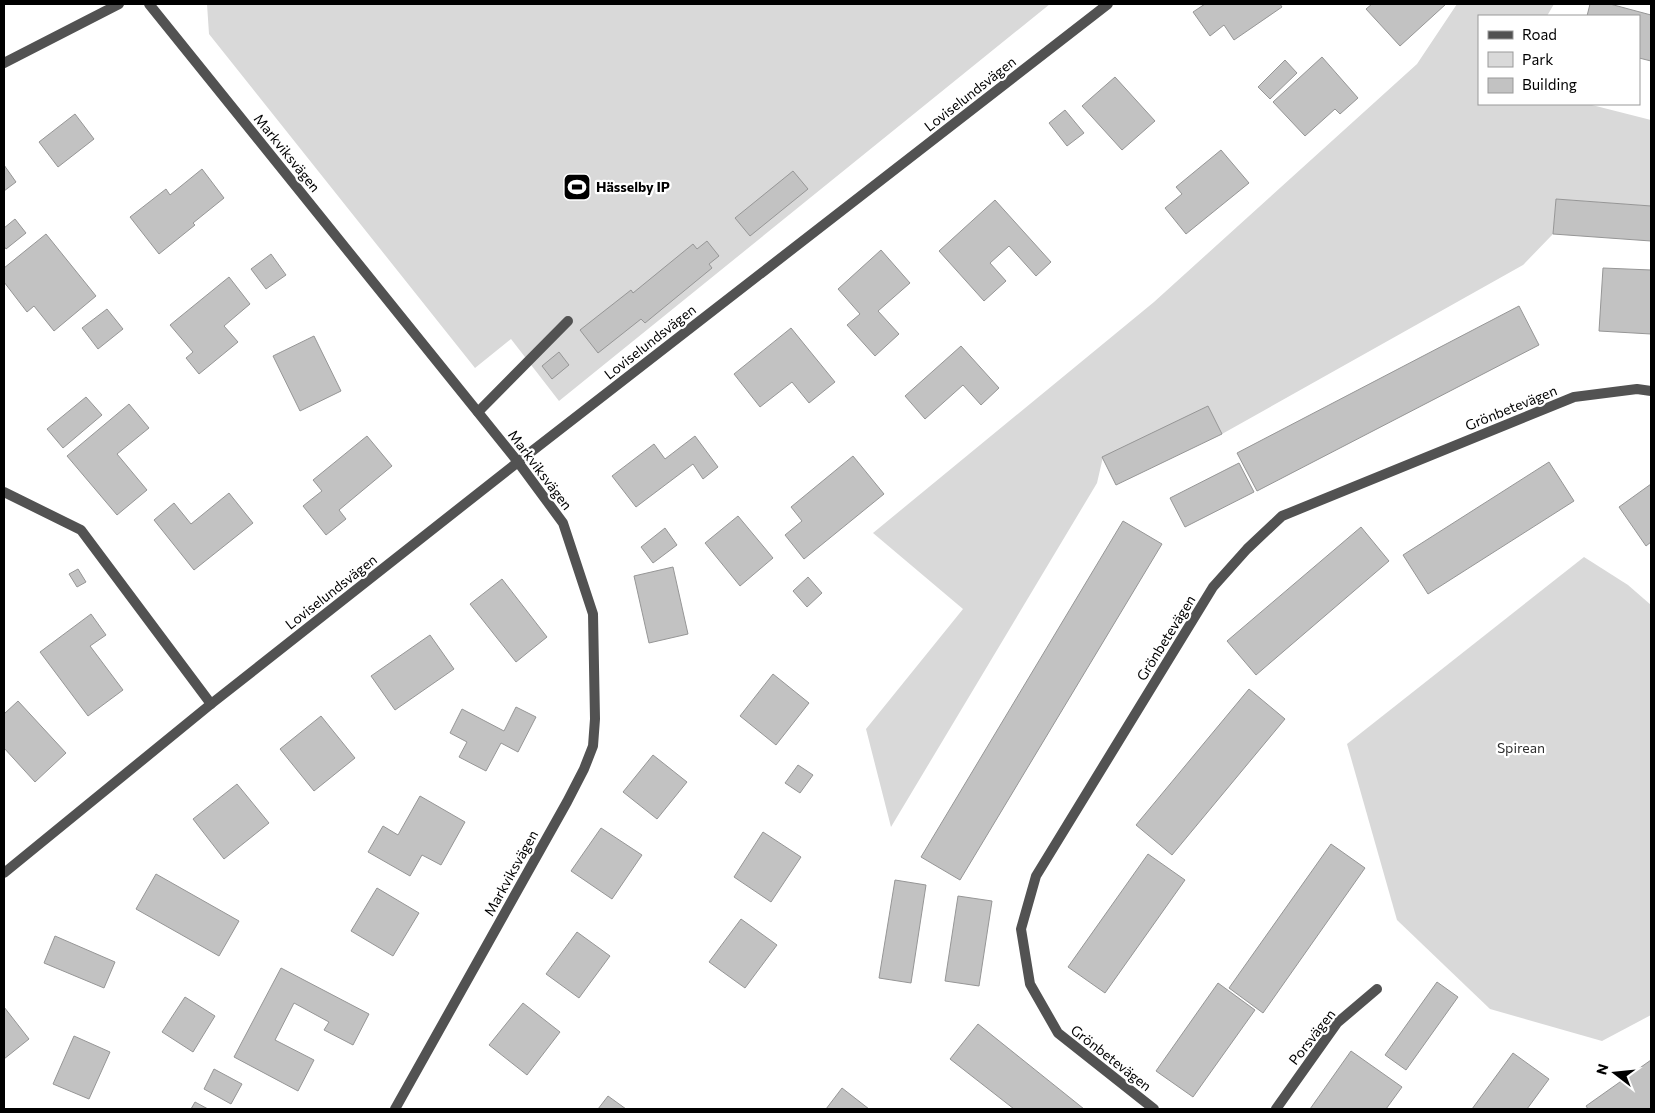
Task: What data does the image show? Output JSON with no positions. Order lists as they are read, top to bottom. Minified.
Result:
{"streets":{"street":["Loviselundsvägen","Markviksvägen","Grönbetevägen","Porsvägen"]},"crossings":[["Loviselundsvägen","Markviksvägen"]],"parks":["Spirean"],"places":{"sports":["Hässelby IP"]},"legend":["Road","Park","Building"],"north":"left"}
